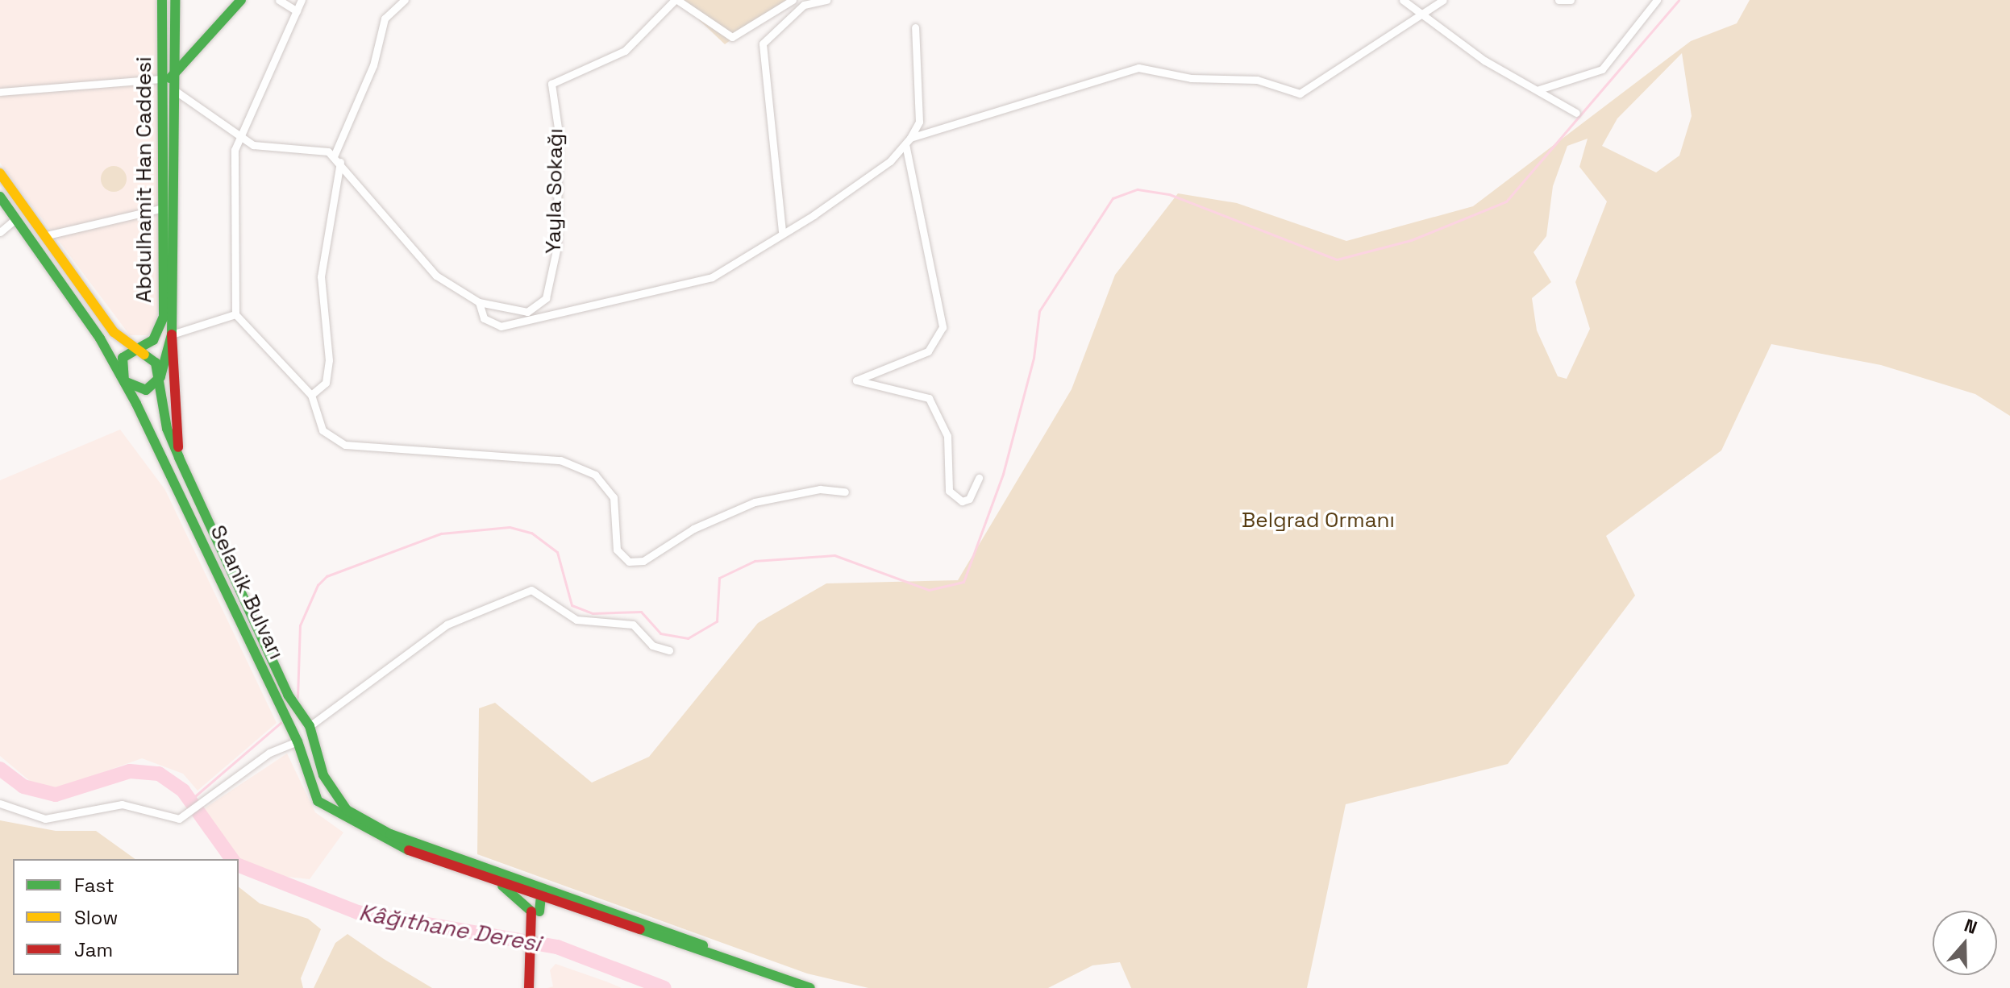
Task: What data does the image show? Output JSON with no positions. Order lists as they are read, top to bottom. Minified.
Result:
{"streets":{"main road":["Abdulhamit Han Caddesi","Selanik Bulvarı"],"street":["Yayla Sokağı"]},"crossings":[["Abdulhamit Han Caddesi","Selanik Bulvarı"]],"water":["Kâğıthane Deresi"],"parks":["Belgrad Ormanı"],"legend":["Fast","Slow","Jam"],"north":"top"}
